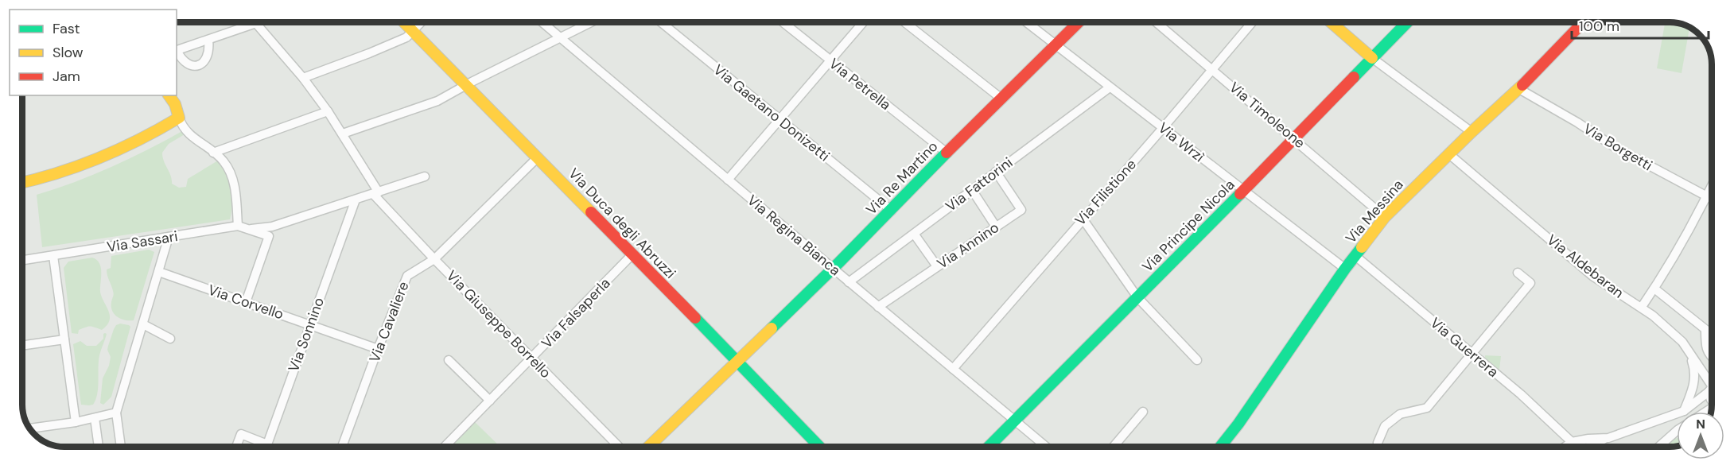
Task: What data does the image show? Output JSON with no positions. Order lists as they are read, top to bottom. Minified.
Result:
{"streets":{"main road":["Via Re Martino","Via Messina","Via Duca degli Abruzzi","Via Principe Nicola"],"street":["Via Petrella","Via Gaetano Donizetti","Via Timoleone","Via Wrzì","Via Borgetti","Via Fattorini","Via Filistione","Via Regina Bianca","Via Sassari","Via Annino","Via Aldebaran","Via Corvello","Via Falsaperla","Via Cavaliere","Via Giuseppe Borrello","Via Sonnino","Via Guerrera"]},"crossings":[["Via Petrella","Via Re Martino"],["Via Gaetano Donizetti","Via Re Martino"],["Via Timoleone","Via Filistione"],["Via Timoleone","Via Messina"],["Via Timoleone","Via Principe Nicola"],["Via Wrzì","Via Re Martino"],["Via Wrzì","Via Fattorini"],["Via Wrzì","Via Filistione"],["Via Wrzì","Via Messina"],["Via Wrzì","Via Principe Nicola"],["Via Borgetti","Via Messina"],["Via Re Martino","Via Duca degli Abruzzi"],["Via Re Martino","Via Regina Bianca"],["Via Fattorini","Via Regina Bianca"],["Via Fattorini","Via Annino"],["Via Filistione","Via Regina Bianca"],["Via Messina","Via Aldebaran"],["Via Messina","Via Guerrera"],["Via Duca degli Abruzzi","Via Falsaperla"],["Via Duca degli Abruzzi","Via Cavaliere"],["Via Principe Nicola","Via Regina Bianca"],["Via Regina Bianca","Via Annino"],["Via Sassari","Via Corvello"],["Via Corvello","Via Cavaliere"],["Via Corvello","Via Sonnino"],["Via Falsaperla","Via Giuseppe Borrello"],["Via Cavaliere","Via Giuseppe Borrello"]],"legend":["Fast","Slow","Jam"],"scale_bar":"100 m","north":"top"}
